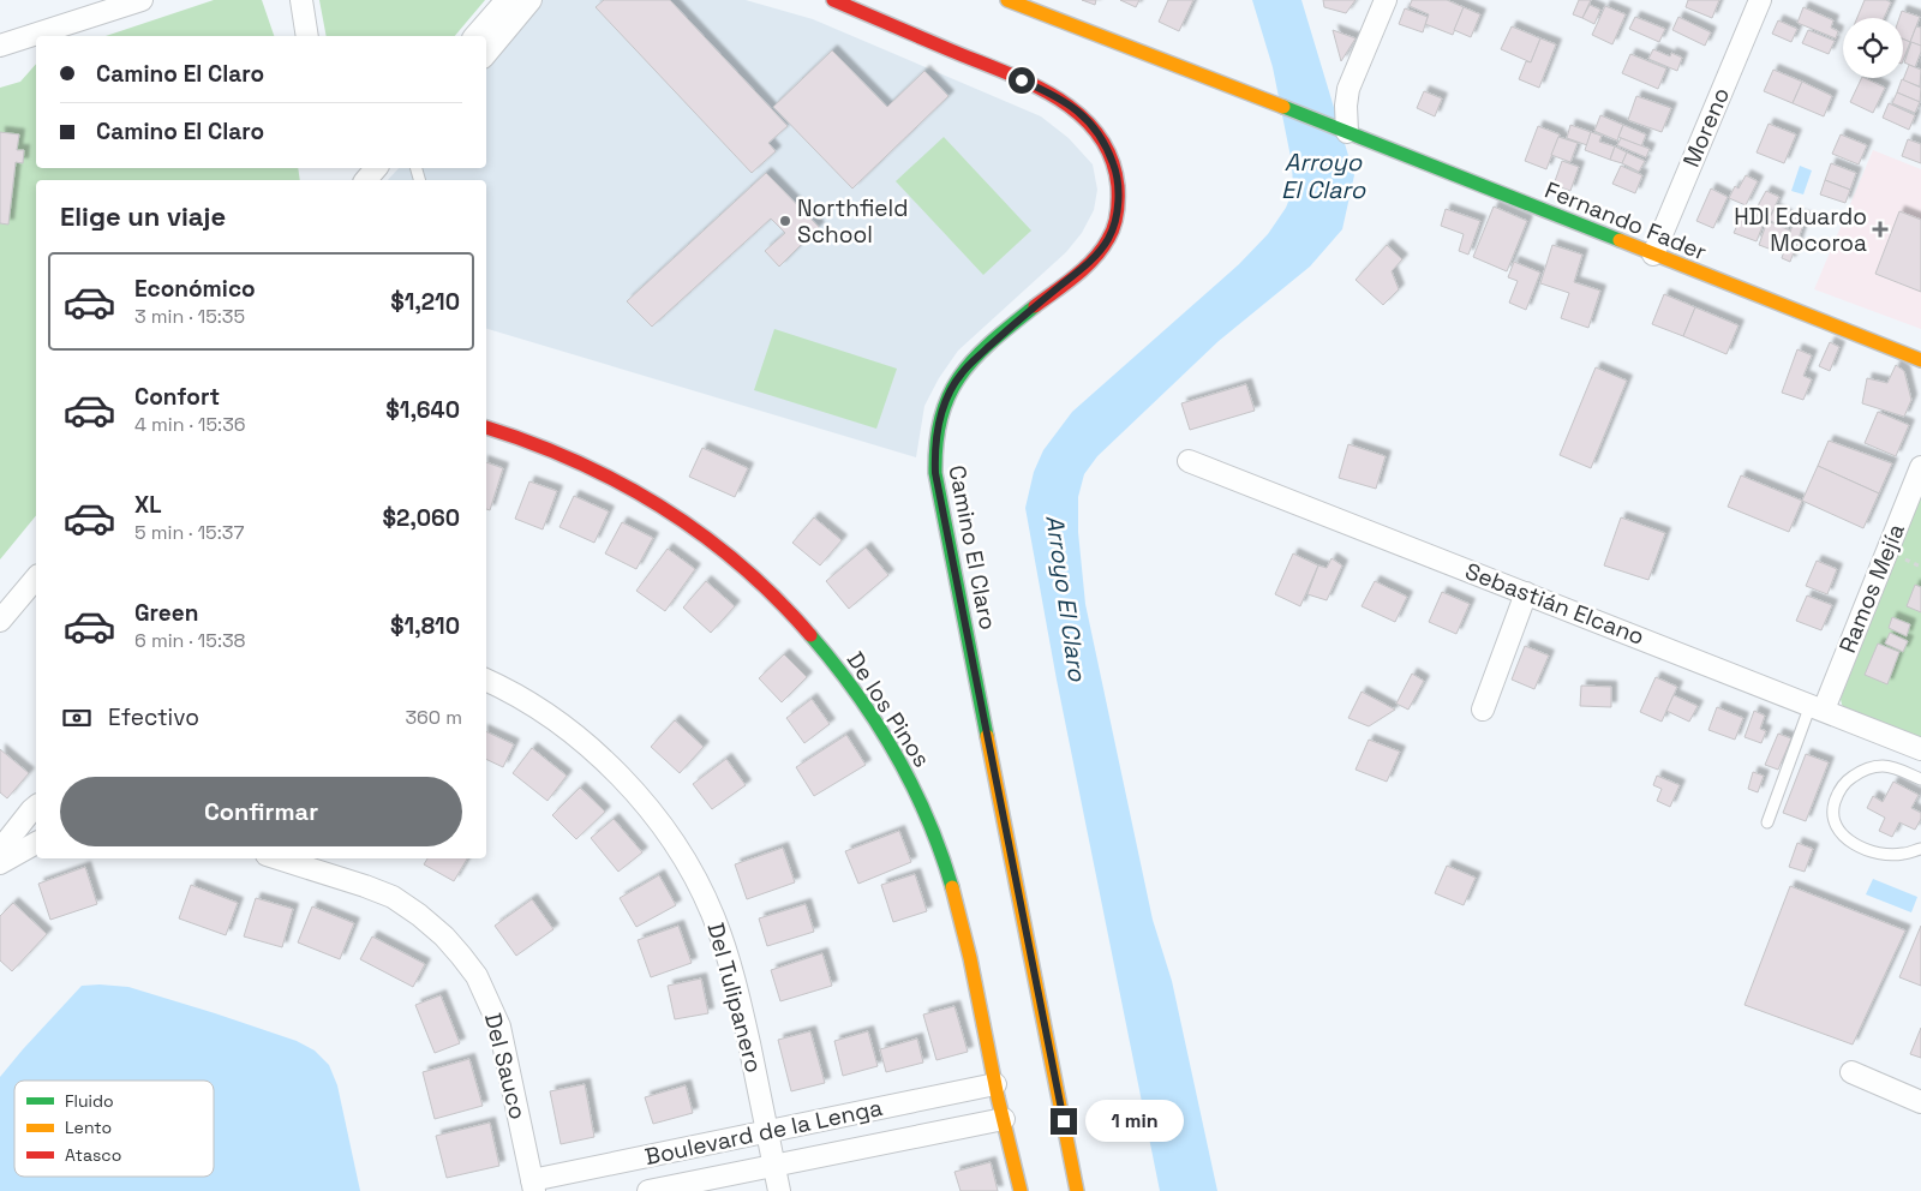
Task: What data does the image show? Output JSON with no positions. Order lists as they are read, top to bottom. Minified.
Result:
{"streets":{"street":["Moreno","Fernando Fader","Camino El Claro","Ramos Mejía","Sebastián Elcano","De los Pinos","Del Tulipanero","Del Sauco","Boulevard de la Lenga"]},"crossings":[["Moreno","Fernando Fader"],["Ramos Mejía","Sebastián Elcano"],["De los Pinos","Boulevard de la Lenga"],["Del Tulipanero","Boulevard de la Lenga"],["Del Sauco","Boulevard de la Lenga"]],"water":["Arroyo El Claro"],"places":{"other":["Northfield School"],"health":["HDI Eduardo Mocoroa"]},"legend":["Fluido","Lento","Atasco"],"page":{"banner":["Camino El Claro","Camino El Claro"],"heading":"Elige un viaje","list":[{"name":"Económico","note":"3 min · 15:35","value":"$1,210"},{"name":"Confort","note":"4 min · 15:36","value":"$1,640"},{"name":"XL","note":"5 min · 15:37","value":"$2,060"},{"name":"Green","note":"6 min · 15:38","value":"$1,810"}],"pay":["Efectivo","360 m"],"buttons":"Confirmar","bubble":"1 min"}}
